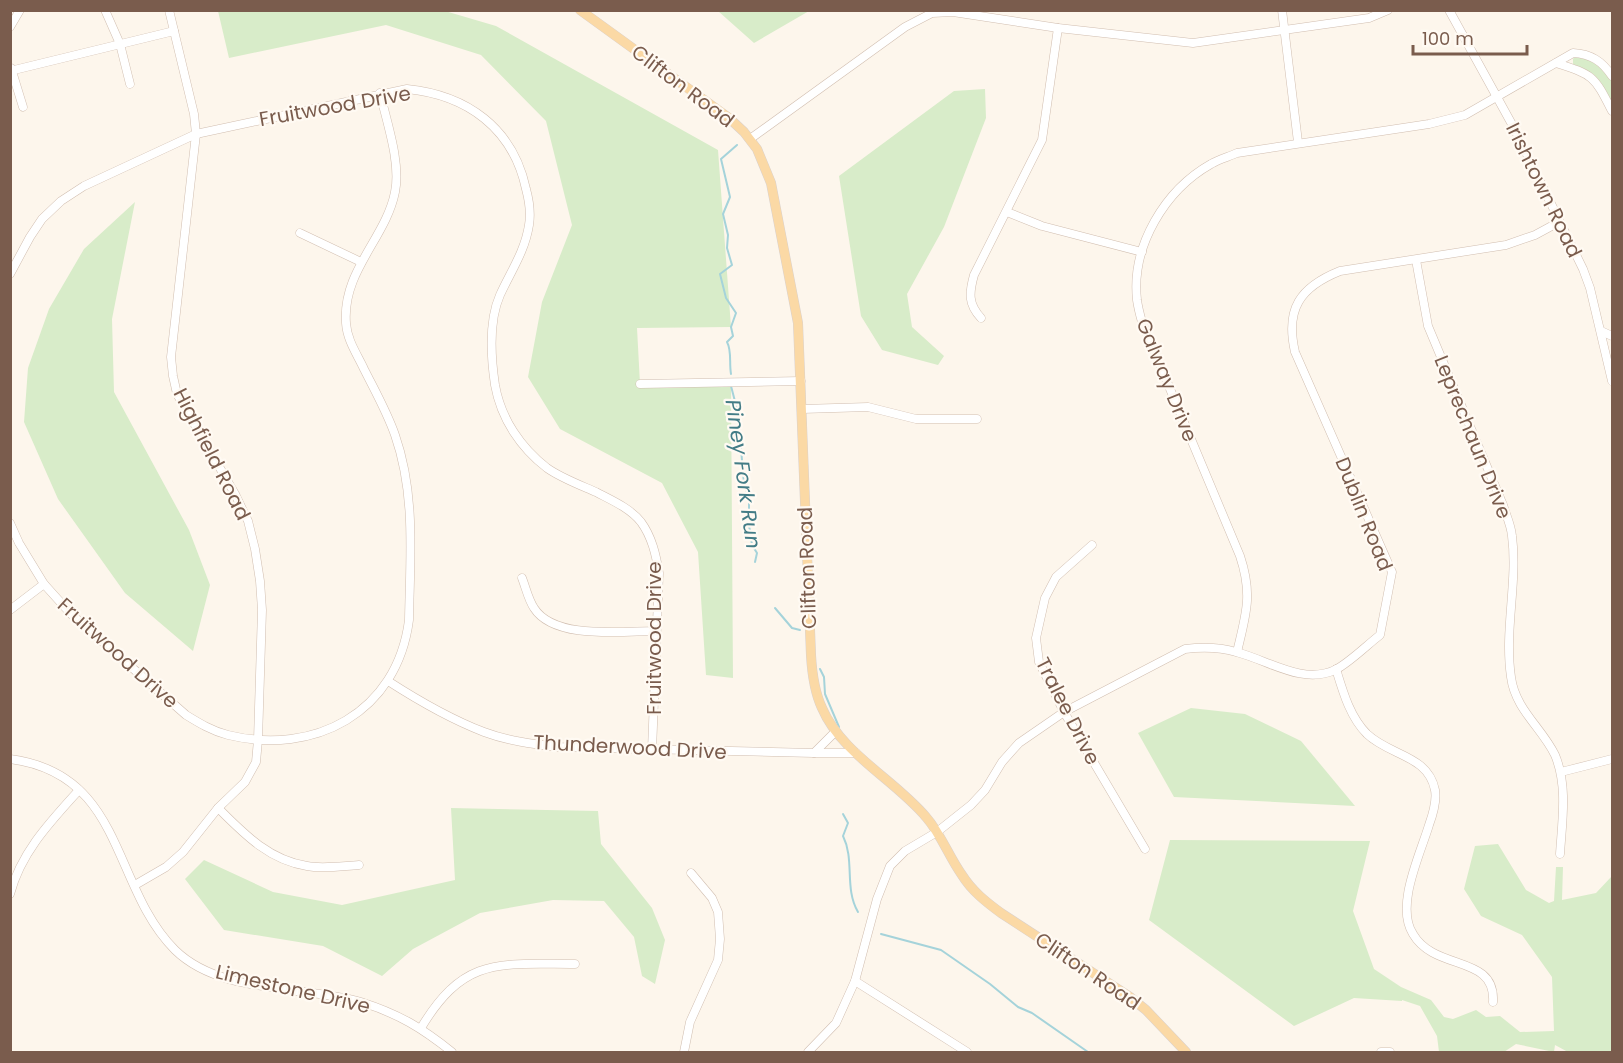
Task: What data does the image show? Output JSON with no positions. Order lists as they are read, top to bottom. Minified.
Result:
{"streets":{"main road":["Clifton Road"],"street":["Fruitwood Drive","Irishtown Road","Galway Drive","Leprechaun Drive","Highfield Road","Dublin Road","Tralee Drive","Thunderwood Drive","Limestone Drive"]},"crossings":[["Clifton Road","Dublin Road"],["Clifton Road","Thunderwood Drive"],["Fruitwood Drive","Highfield Road"],["Fruitwood Drive","Thunderwood Drive"],["Irishtown Road","Galway Drive"],["Irishtown Road","Dublin Road"],["Galway Drive","Dublin Road"],["Leprechaun Drive","Dublin Road"],["Highfield Road","Limestone Drive"],["Dublin Road","Tralee Drive"]],"water":["Piney Fork Run"],"scale_bar":"100 m"}
